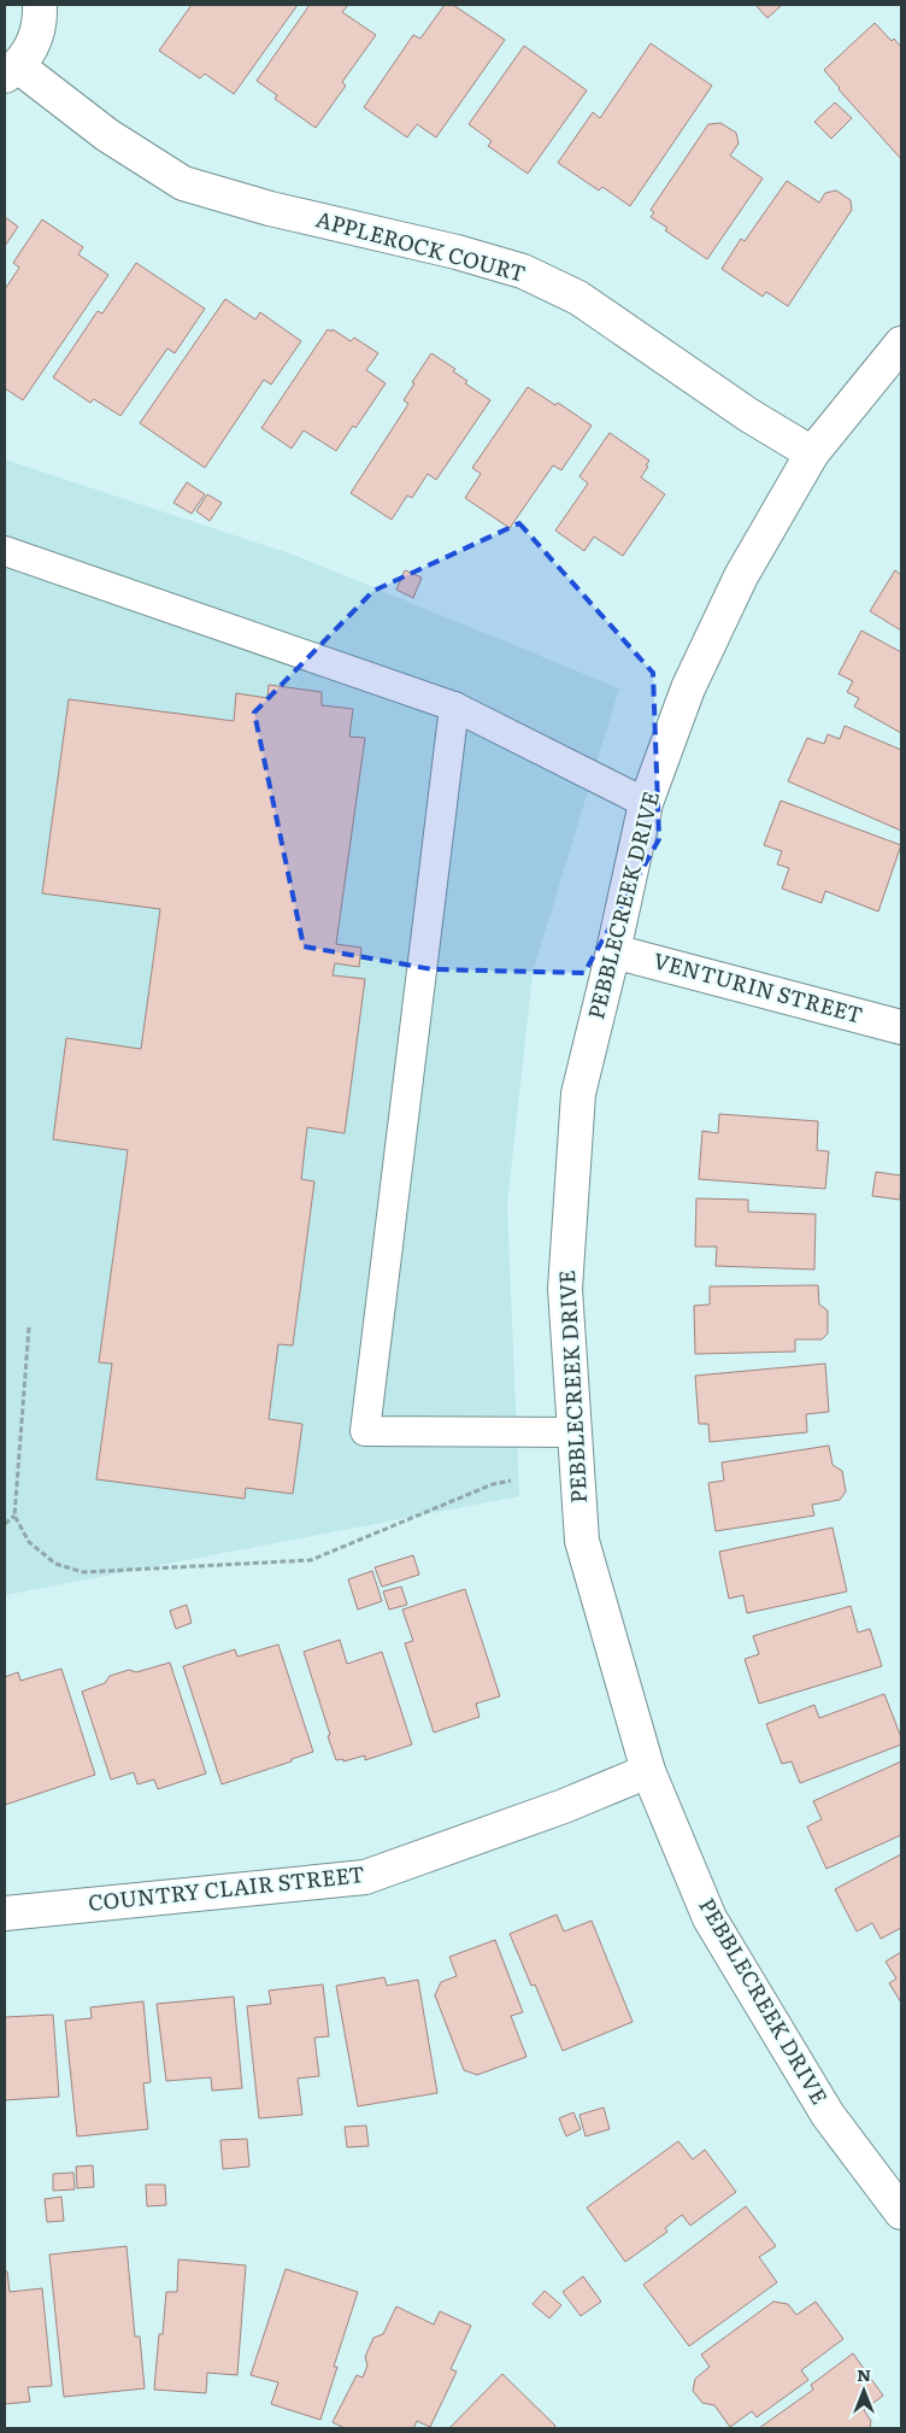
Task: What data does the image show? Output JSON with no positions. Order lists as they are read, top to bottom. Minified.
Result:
{"streets":{"street":["APPLEROCK COURT","PEBBLECREEK DRIVE","VENTURIN STREET","COUNTRY CLAIR STREET"]},"crossings":[["APPLEROCK COURT","PEBBLECREEK DRIVE"],["PEBBLECREEK DRIVE","VENTURIN STREET"],["PEBBLECREEK DRIVE","COUNTRY CLAIR STREET"]],"north":"top"}
